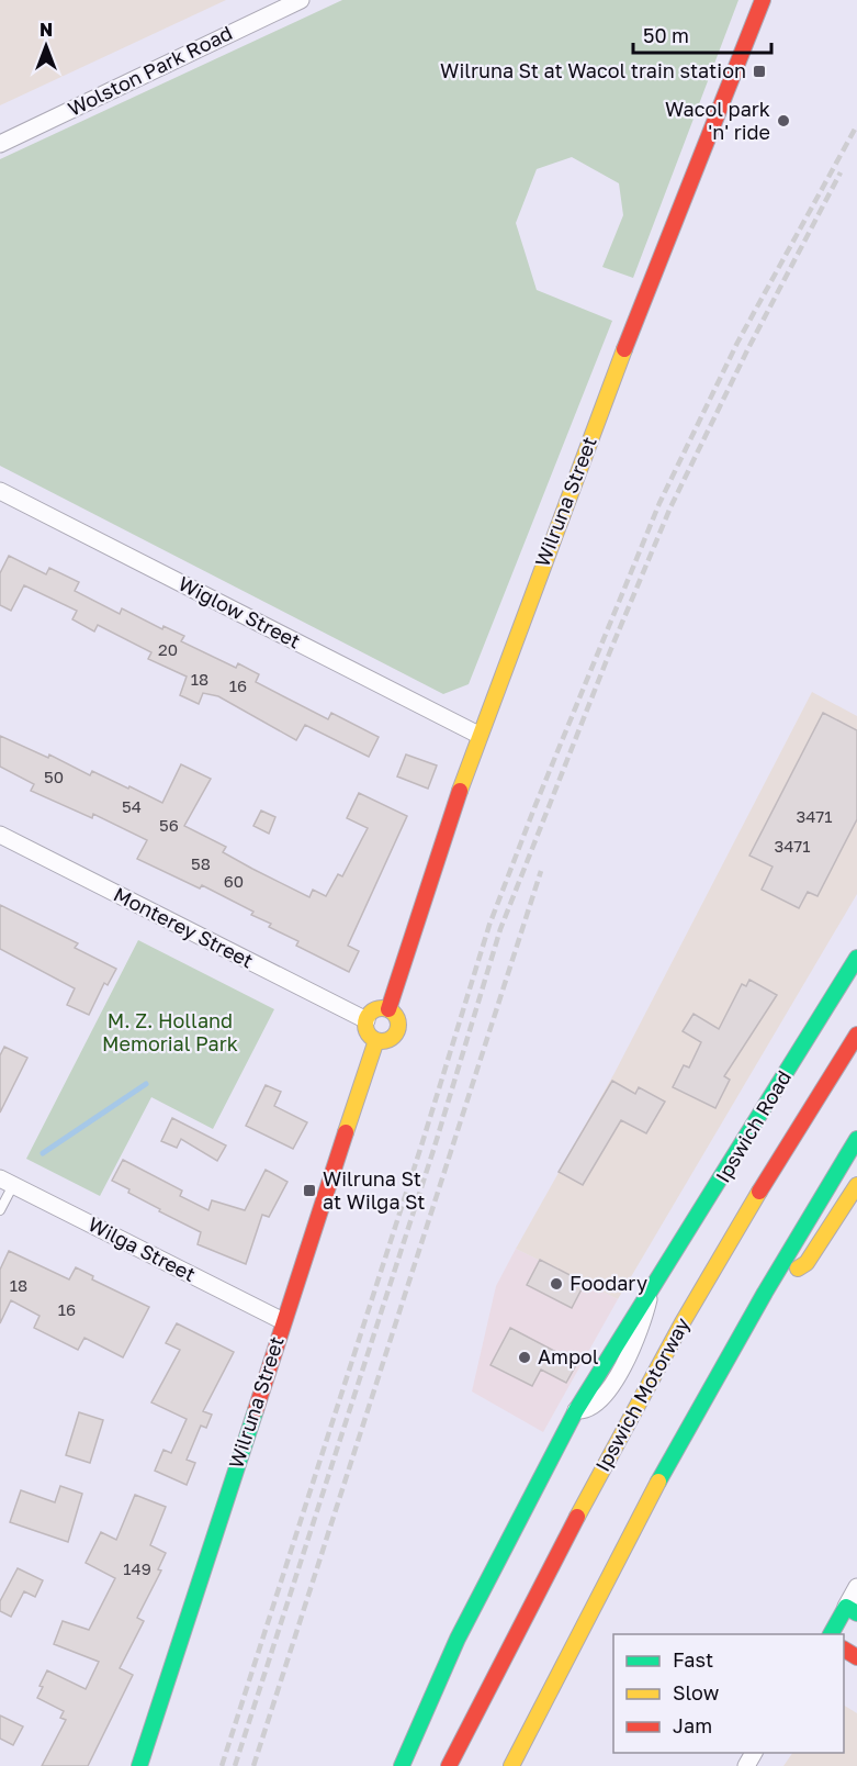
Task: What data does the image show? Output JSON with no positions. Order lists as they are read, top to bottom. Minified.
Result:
{"streets":{"main road":["Wilruna Street","Ipswich Road","Ipswich Motorway"],"street":["Wolston Park Road","Wiglow Street","Monterey Street","Wilga Street"]},"crossings":[["Wilruna Street","Wiglow Street"],["Wilruna Street","Monterey Street"],["Wilruna Street","Wilga Street"]],"parks":["M. Z. Holland Memorial Park"],"places":{"transit":["Wilruna St at Wacol train station","Wilruna St at Wilga St"],"other":["Wacol park 'n' ride","Foodary","Ampol"]},"house_numbers":["20","18","16","50","54","3471","56","3471","58","60","18","16","149"],"legend":["Fast","Slow","Jam"],"scale_bar":"50 m","north":"top"}
